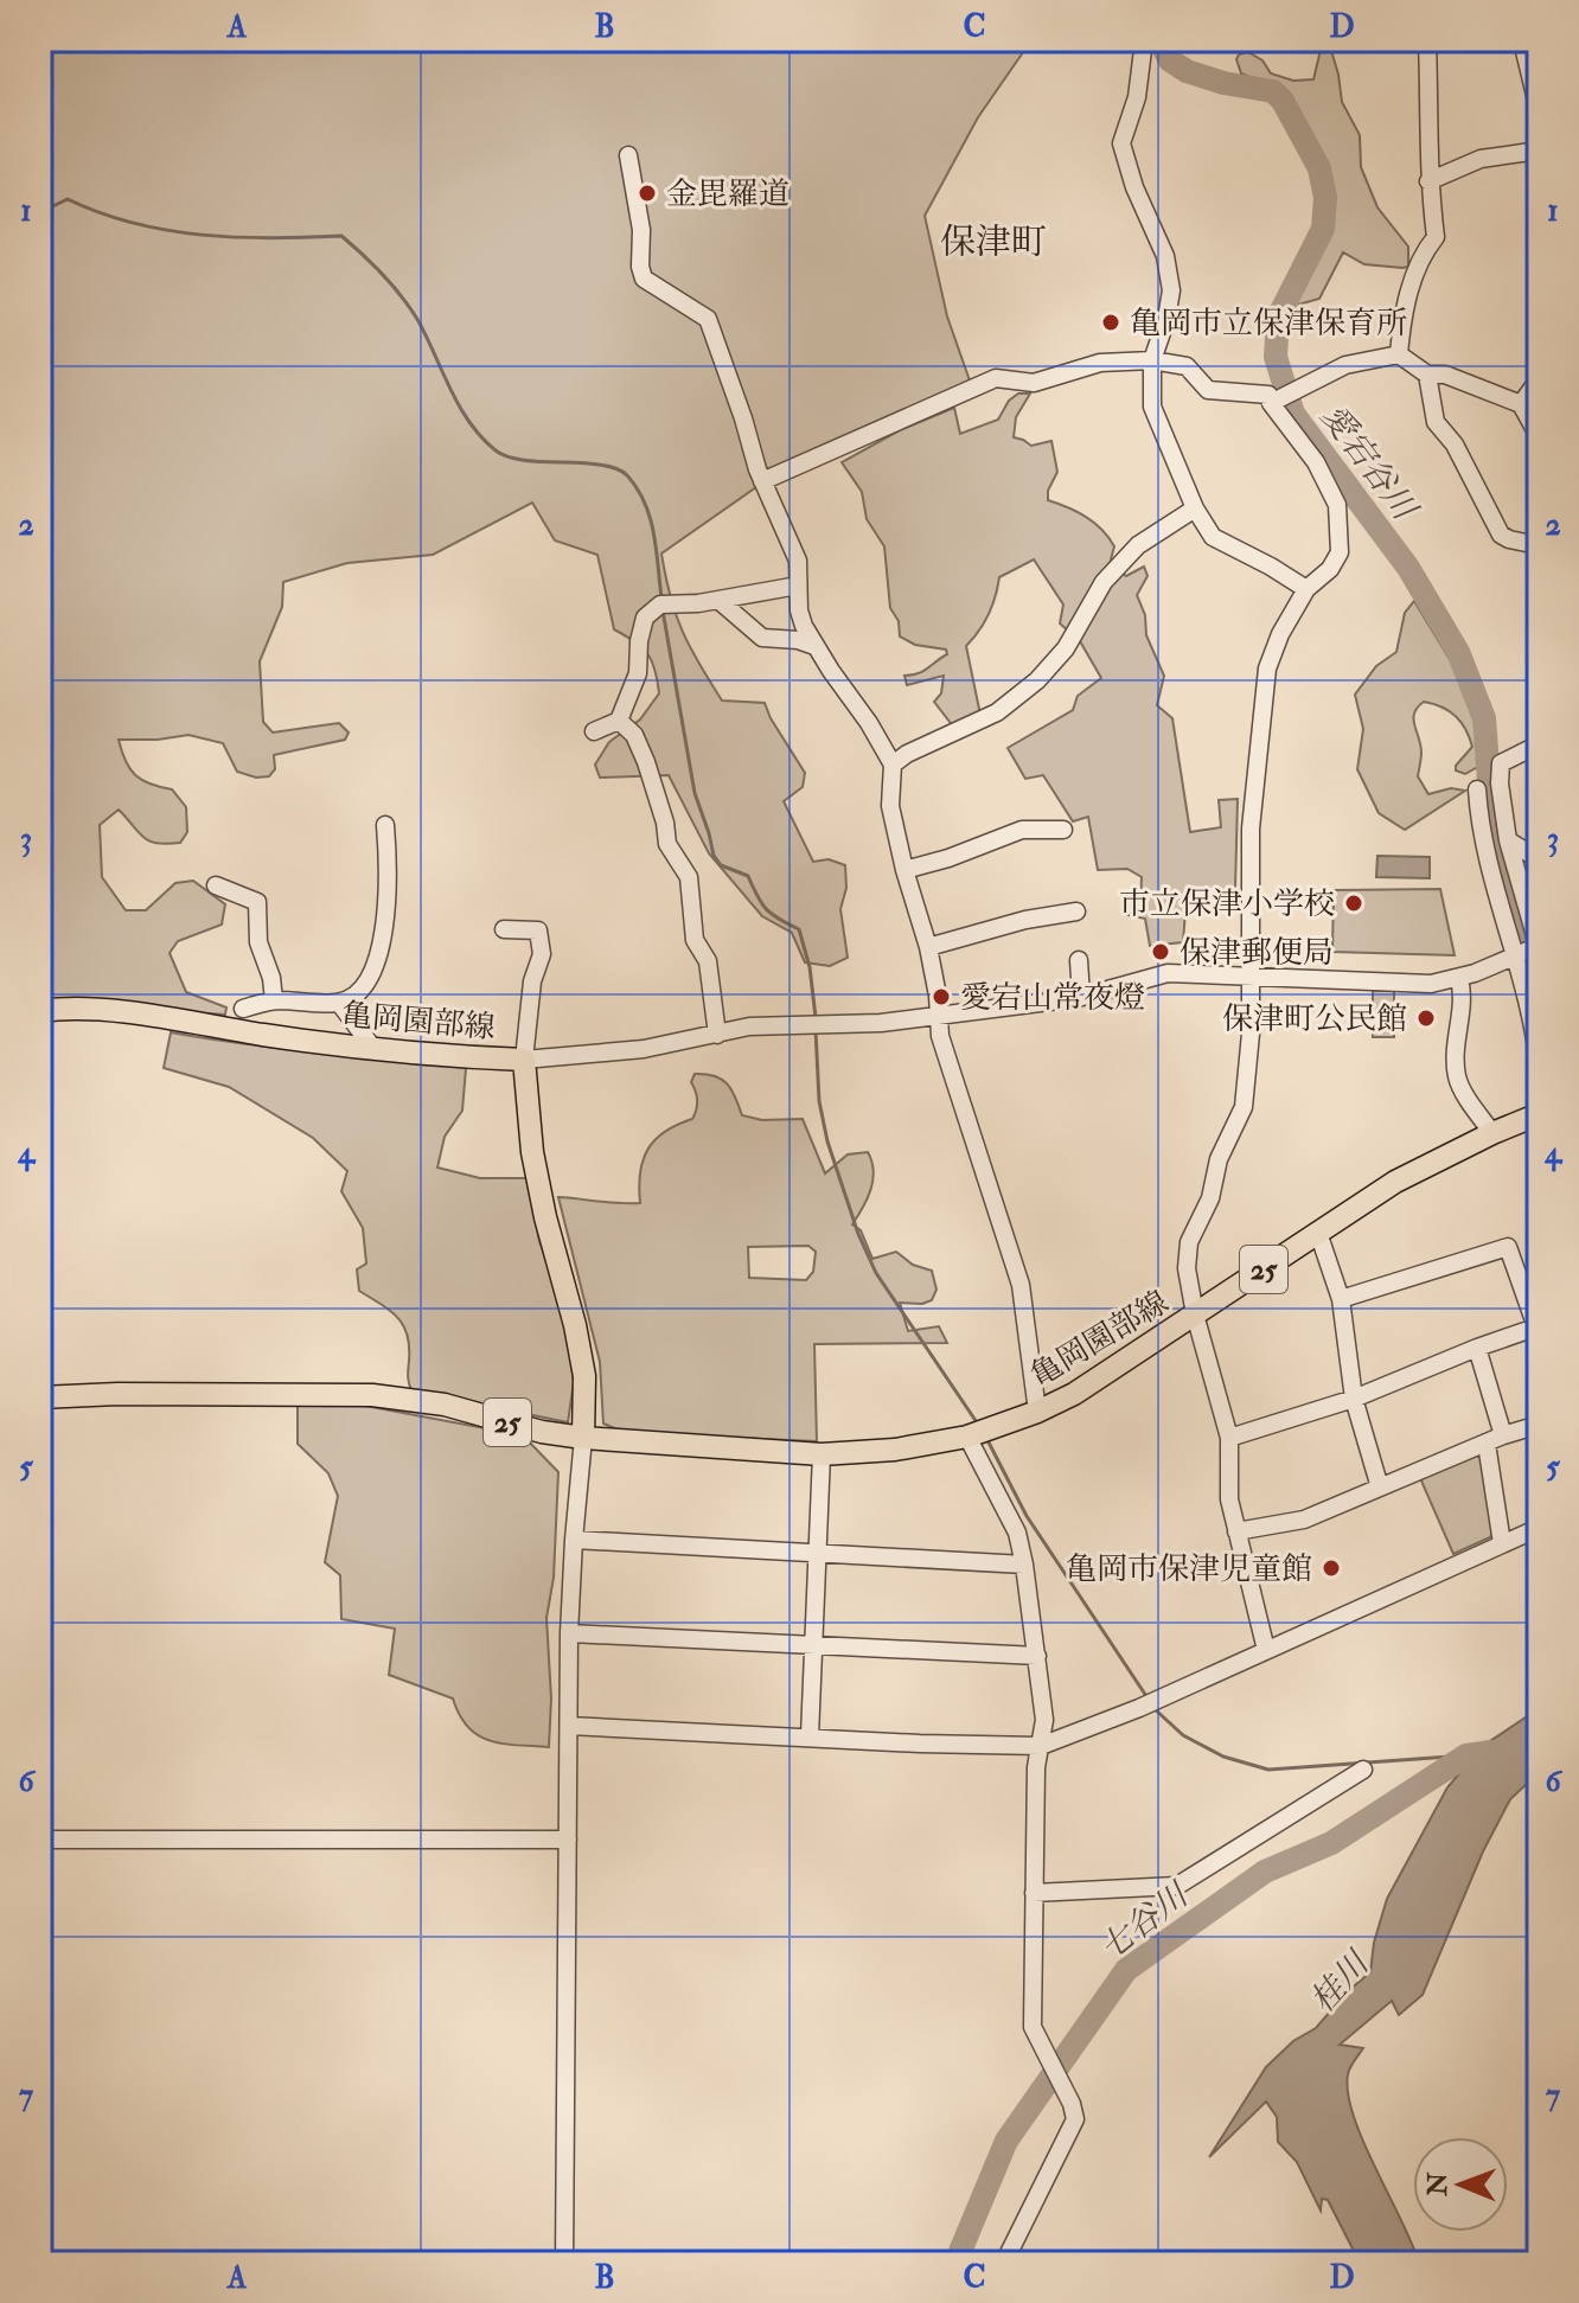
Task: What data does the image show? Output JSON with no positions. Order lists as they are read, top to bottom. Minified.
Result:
{"streets":{"main road":["亀岡園部線","25"]},"districts":["保津町"],"water":["愛宕谷川","七谷川","桂川"],"places":["金毘羅道","亀岡市立保津保育所","市立保津小学校","保津郵便局","愛宕山常夜燈","保津町公民館","亀岡市保津児童館"],"north":"left","grid":{"columns":["A","B","C","D"],"rows":["1","2","3","4","5","6","7"]}}
